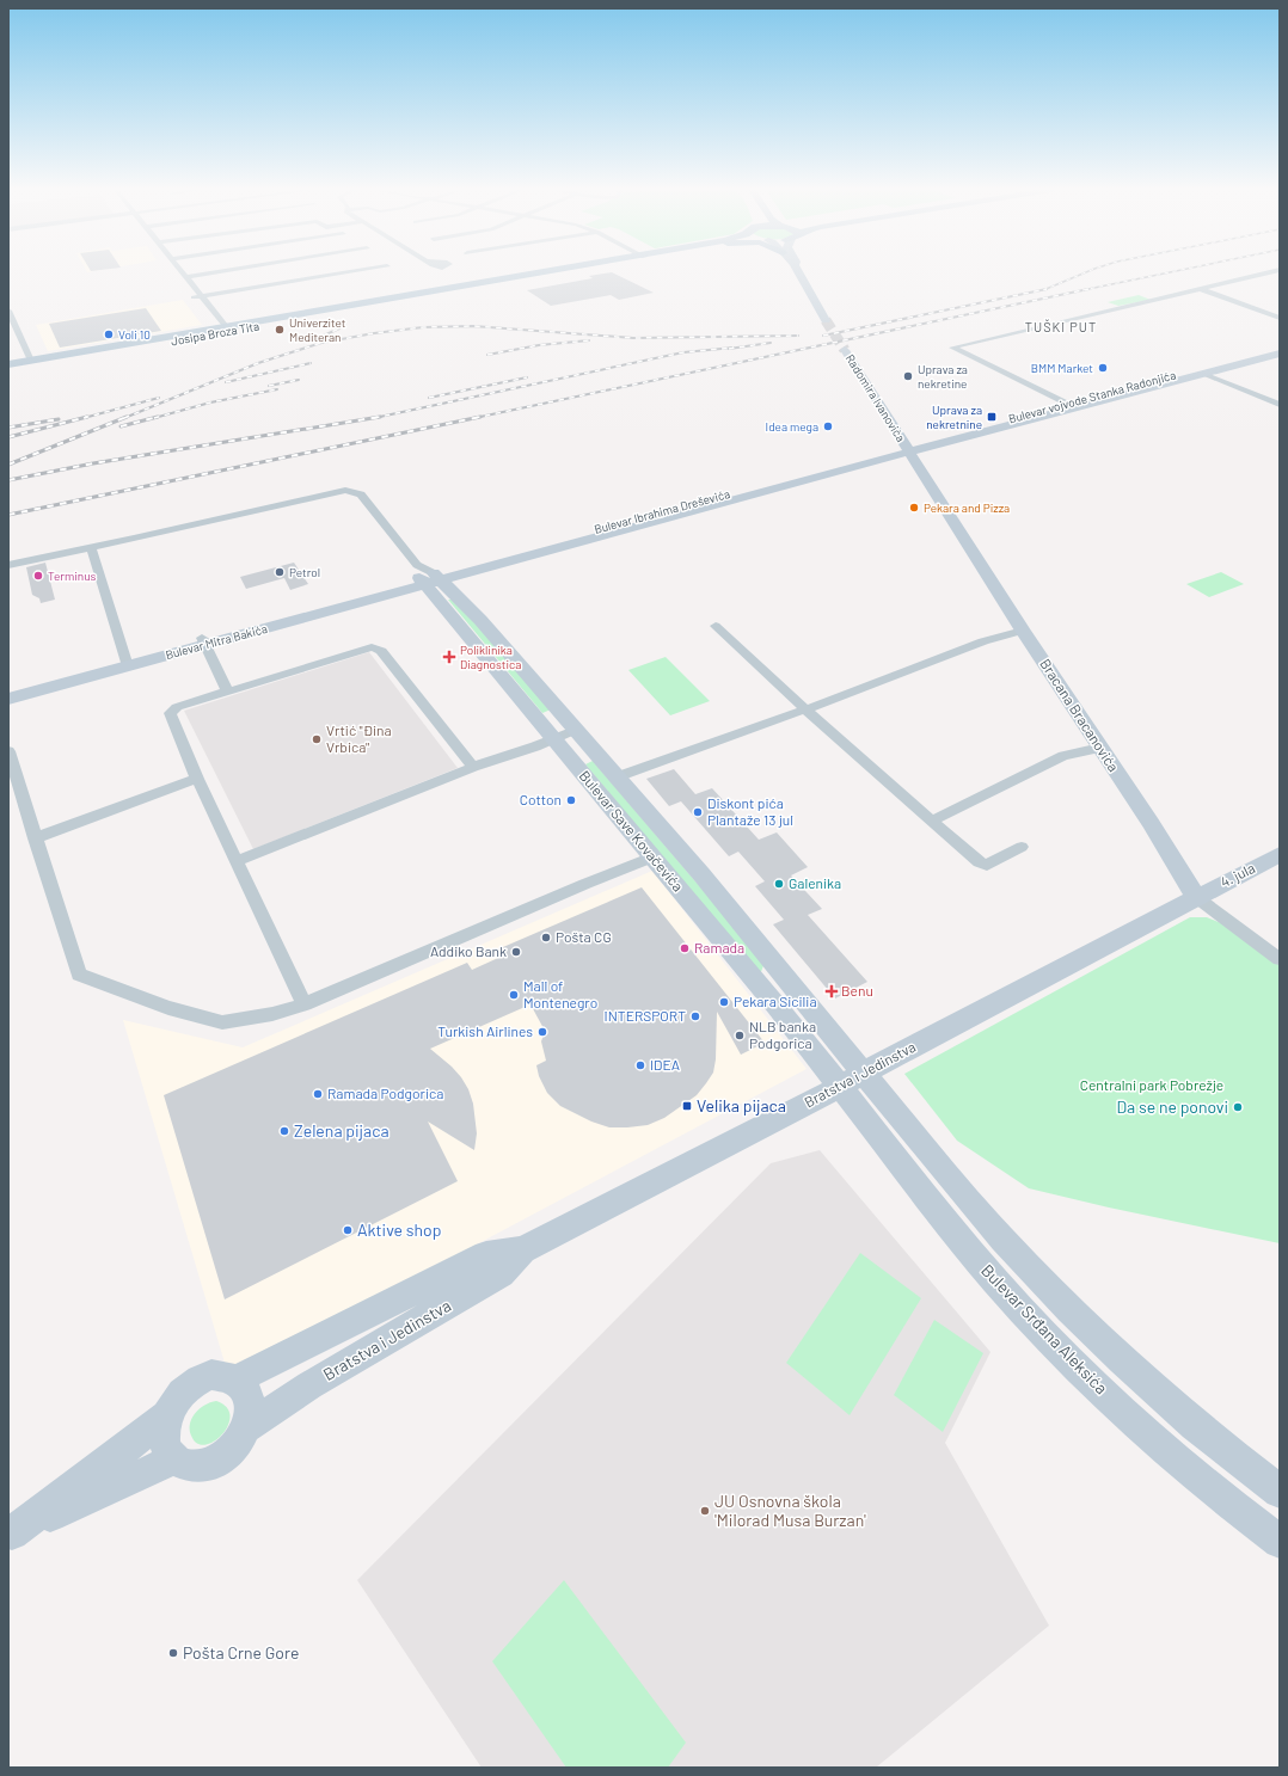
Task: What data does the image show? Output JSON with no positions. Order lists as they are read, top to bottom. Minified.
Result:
{"streets":{"main road":["Josipa Broza Tita"],"street":["Bulevar vojvode Stanka Radonjića","Radomira Ivanovića","Bulevar Ibrahima Dreševića","Bulevar Mitra Bakića","Bracana Bracanovića","Bulevar Save Kovačevića","4. jula","Bratstva i Jedinstva","Bulevar Srđana Aleksića"]},"crossings":[["Bulevar vojvode Stanka Radonjića","Radomira Ivanovića"],["Bulevar vojvode Stanka Radonjića","Bulevar Ibrahima Dreševića"],["Bulevar vojvode Stanka Radonjića","Bracana Bracanovića"],["Radomira Ivanovića","Bulevar Ibrahima Dreševića"],["Radomira Ivanovića","Bracana Bracanovića"],["Bulevar Ibrahima Dreševića","Bulevar Mitra Bakića"],["Bulevar Ibrahima Dreševića","Bracana Bracanovića"],["Bulevar Ibrahima Dreševića","Bulevar Save Kovačevića"],["Bulevar Mitra Bakića","Bulevar Save Kovačevića"],["Bracana Bracanovića","4. jula"],["Bracana Bracanovića","Bratstva i Jedinstva"],["Bulevar Save Kovačevića","Bratstva i Jedinstva"],["Bulevar Save Kovačevića","Bulevar Srđana Aleksića"],["4. jula","Bratstva i Jedinstva"],["Bratstva i Jedinstva","Bulevar Srđana Aleksića"]],"districts":["TUŠKI PUT"],"parks":["Centralni park Pobrežje"],"places":{"other":["Univerzitet Mediteran","Voli 10","BMM Market","Uprava za nekretine","Idea mega","Pekara and Pizza","Petrol","Terminus","Vrtić \"Đina Vrbica\"","Cotton","Diskont pića Plantaže 13 jul","Galenika","Pošta CG","Ramada","Addiko Bank","Mall of Montenegro","Pekara Sicilia","INTERSPORT","Turkish Airlines","NLB banka Podgorica","IDEA","Ramada Podgorica","Da se ne ponovi","Zelena pijaca","Aktive shop","JU Osnovna škola 'Milorad Musa Burzan'","Pošta Crne Gore"],"transit":["Uprava za nekretnine","Velika pijaca"],"health":["Poliklinika Diagnostica","Benu"]}}
